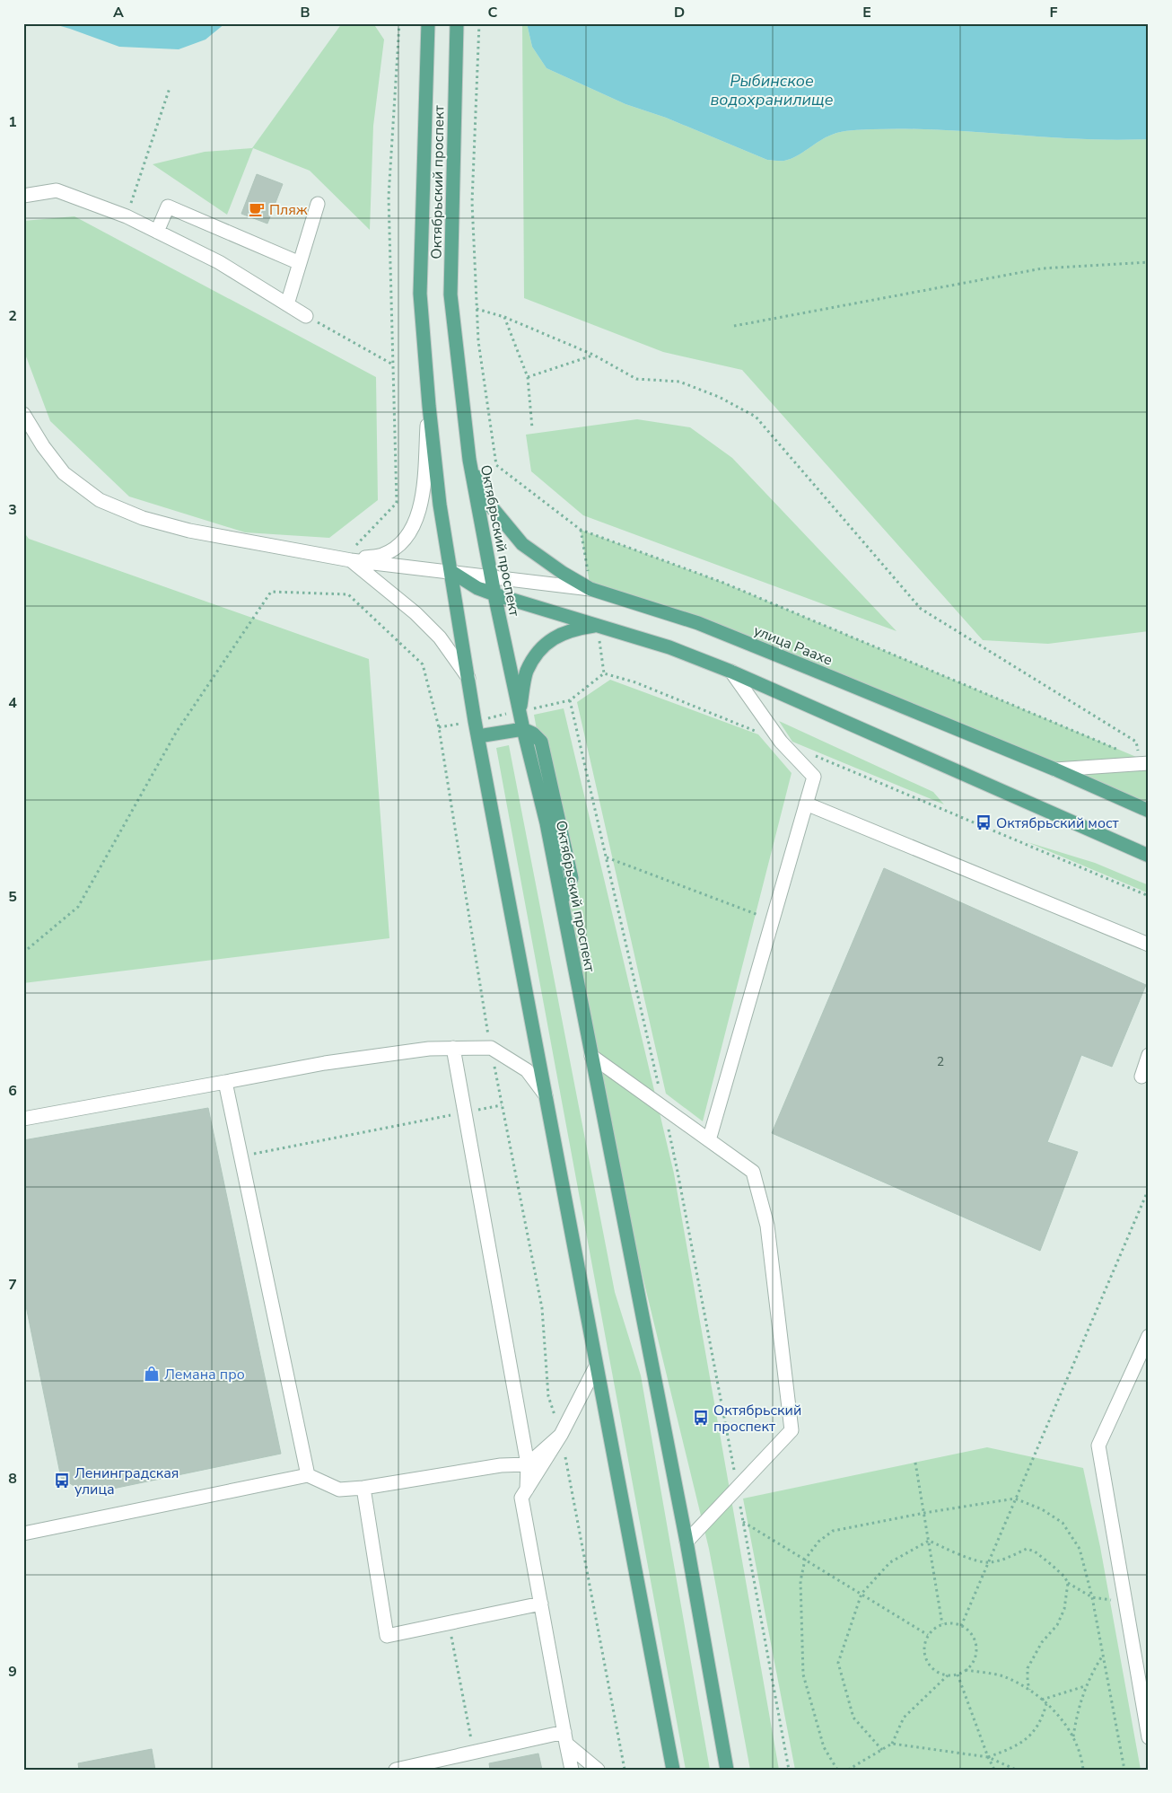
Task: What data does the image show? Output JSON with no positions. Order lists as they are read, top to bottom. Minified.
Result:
{"streets":{"main road":["Октябрьский проспект","улица Раахе"]},"crossings":[["Октябрьский проспект","улица Раахе"]],"water":["Рыбинское водохранилище"],"places":{"cafe":["Пляж"],"bus stop":["Октябрьский мост","Октябрьский проспект","Ленинградская улица"],"shop":["Лемана про"]},"house_numbers":["2"],"grid":{"columns":["A","B","C","D","E","F"],"rows":["1","2","3","4","5","6","7","8","9"]}}
